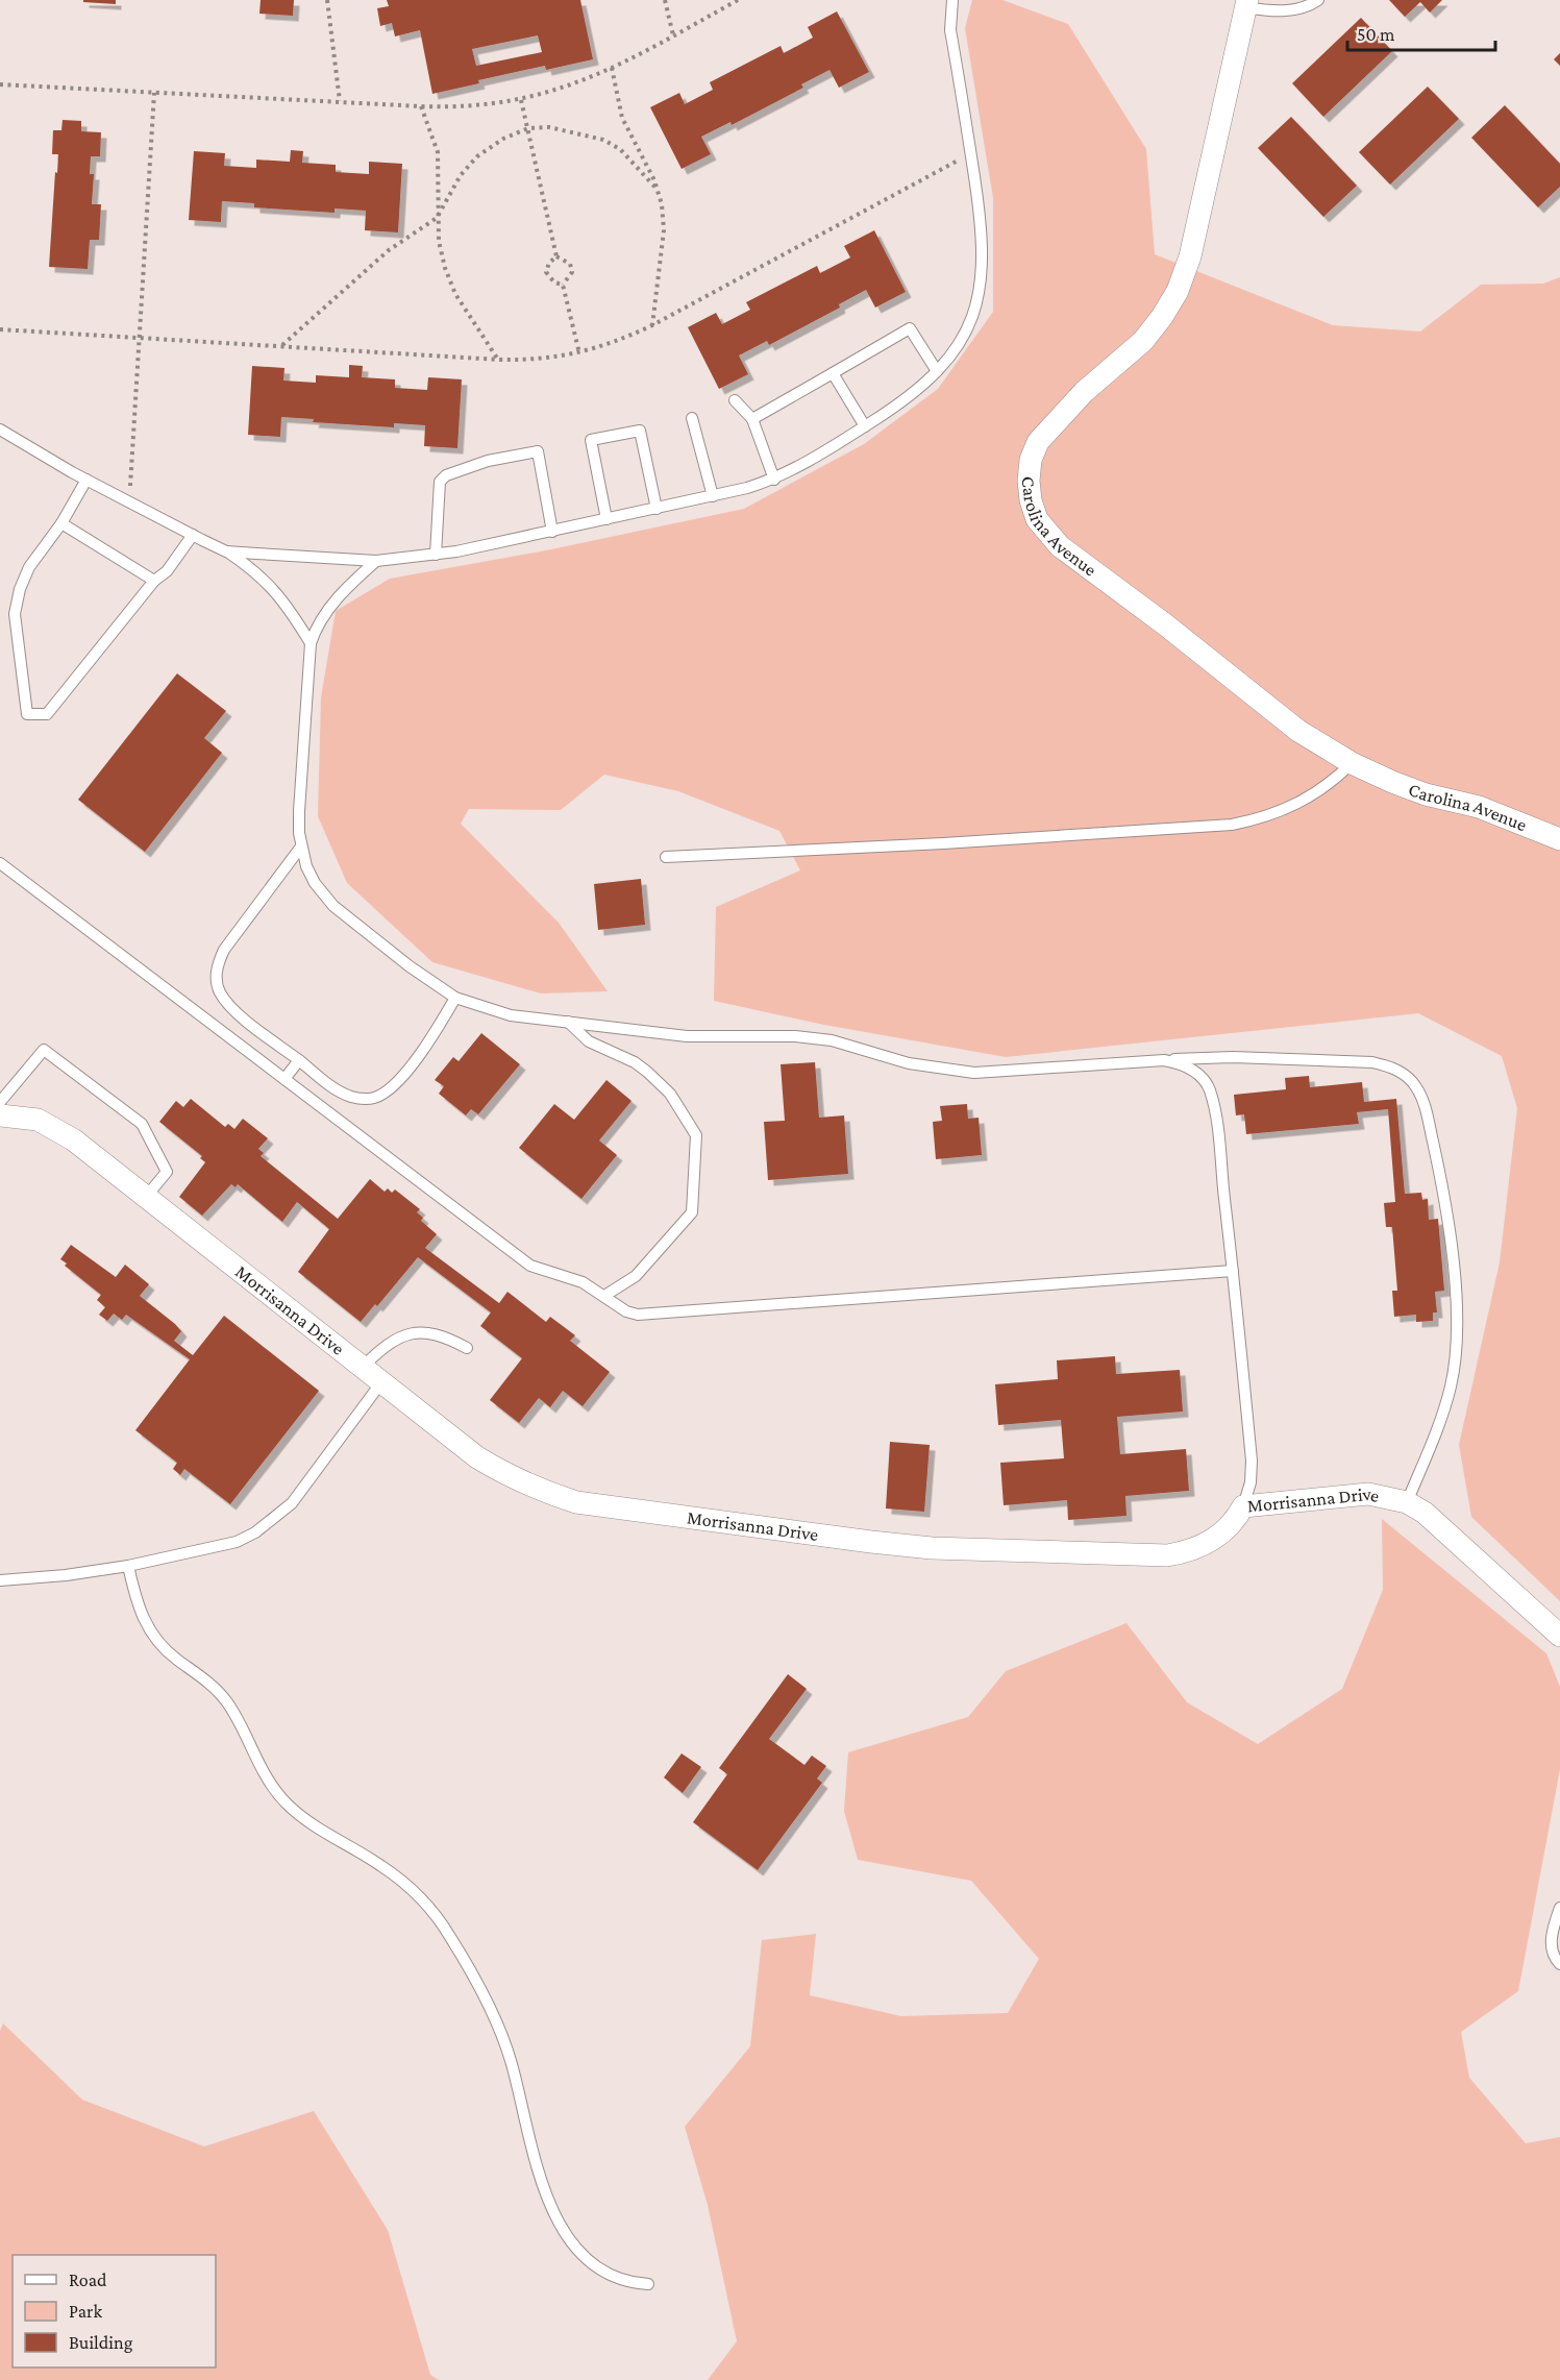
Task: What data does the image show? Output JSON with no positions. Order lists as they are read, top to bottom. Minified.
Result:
{"streets":{"street":["Carolina Avenue","Morrisanna Drive"]},"legend":["Road","Park","Building"],"scale_bar":"50 m"}
